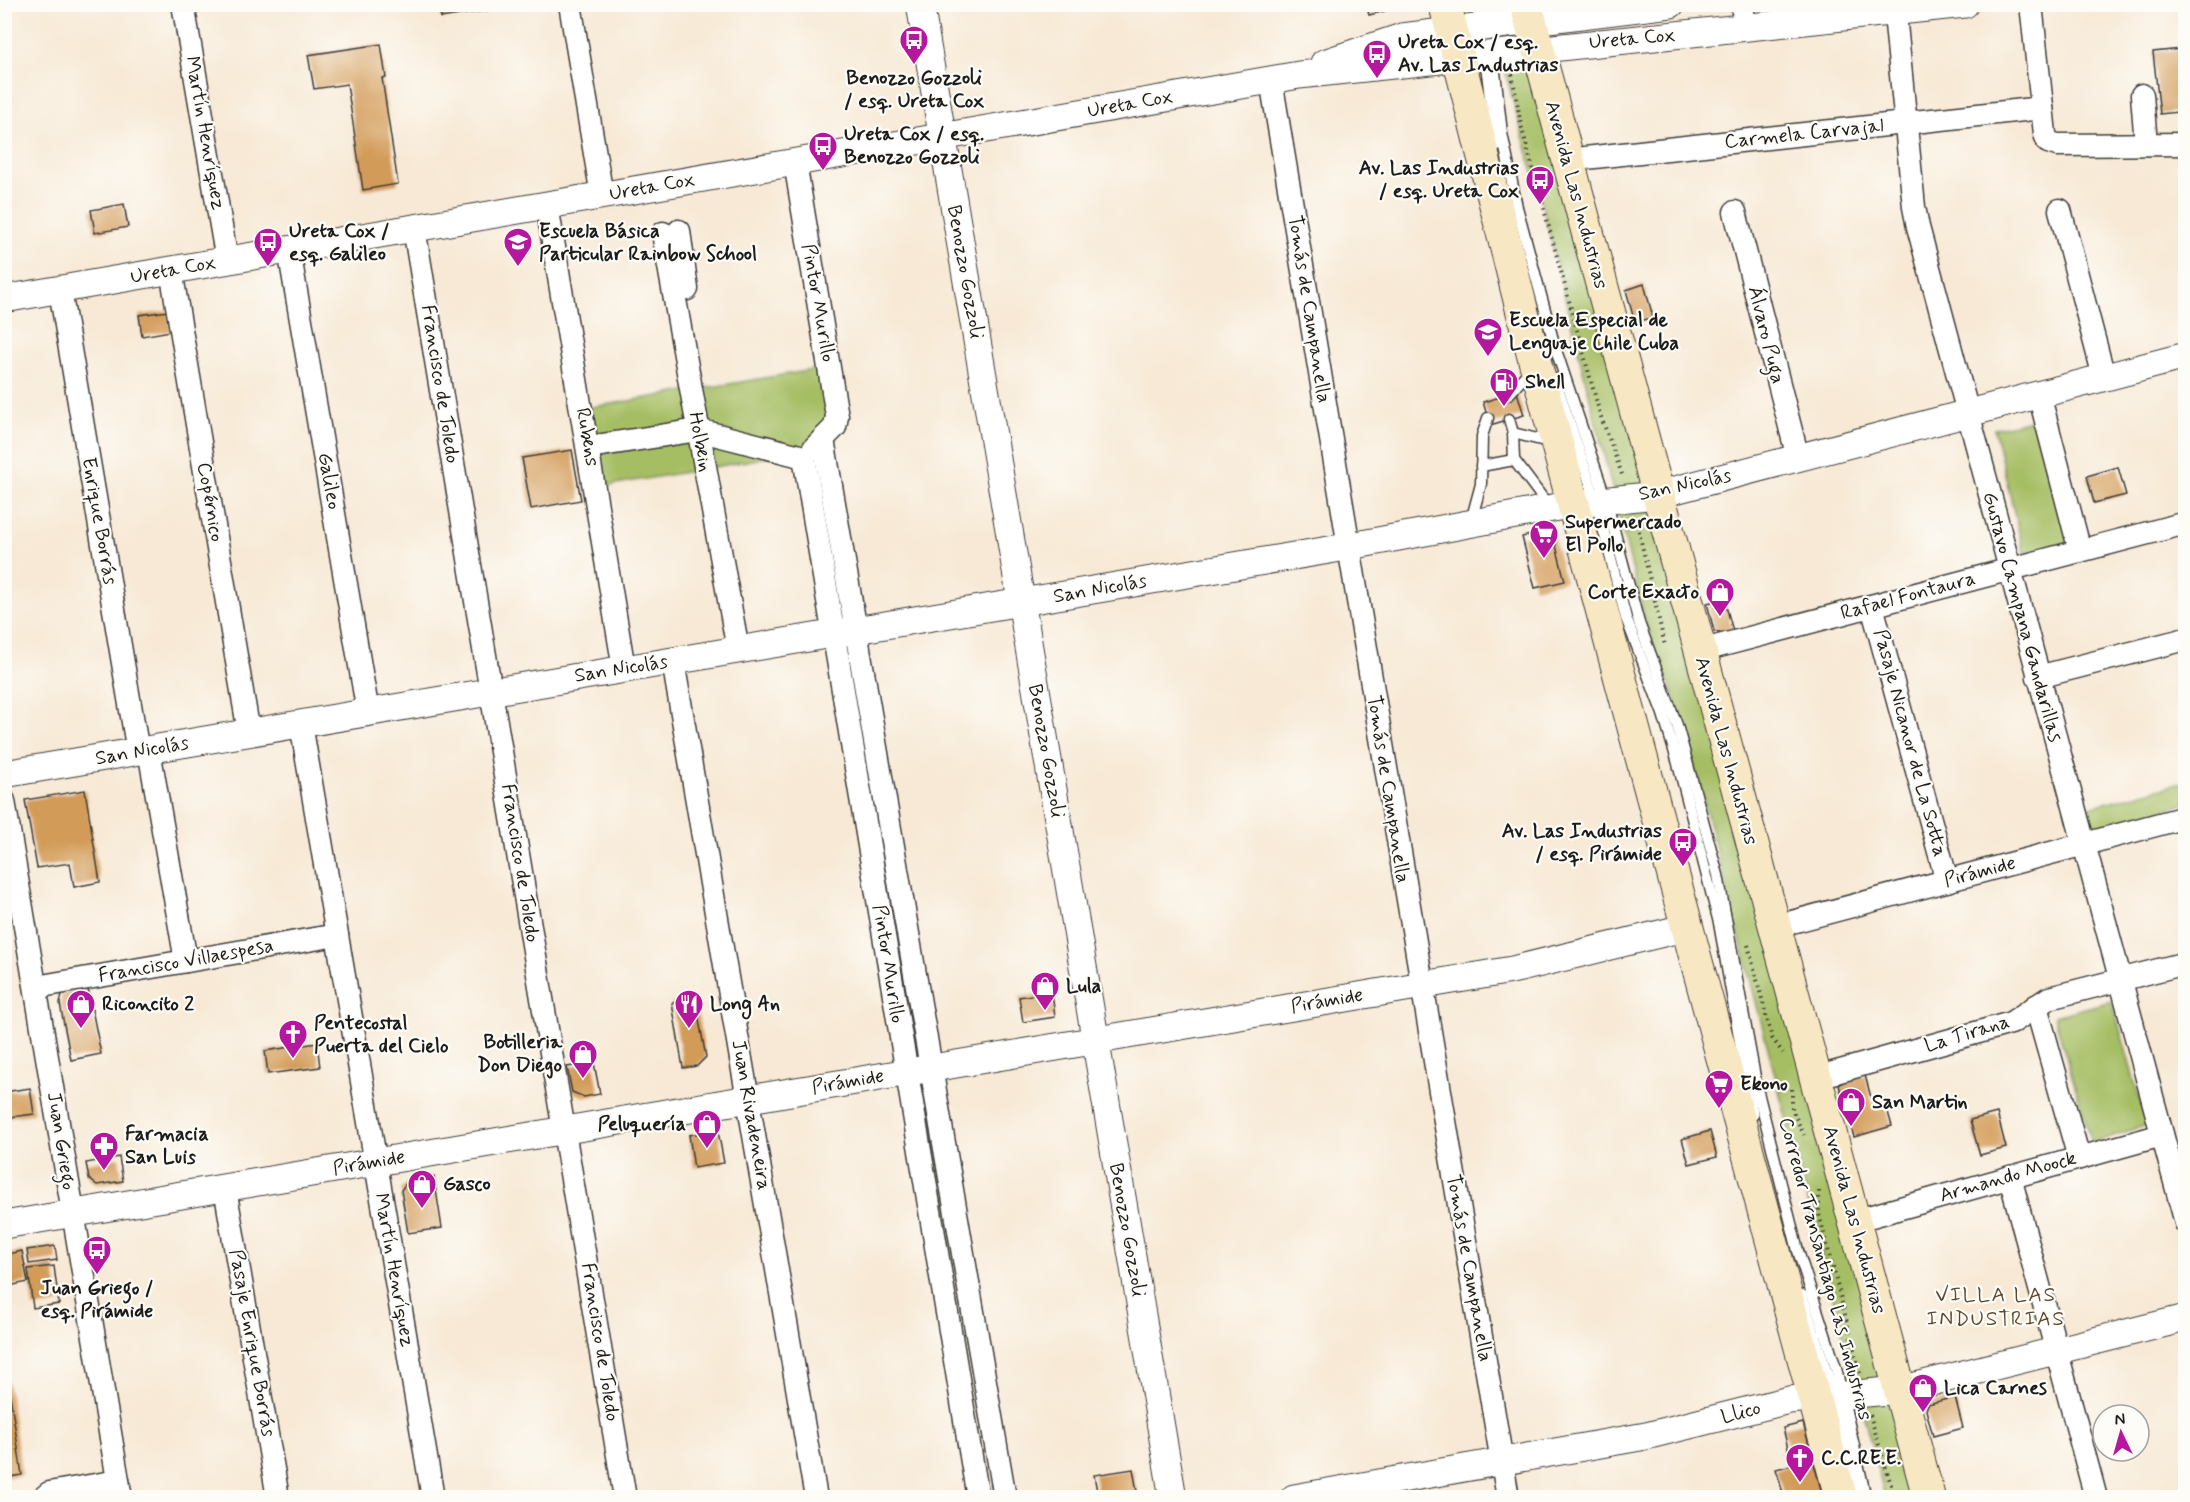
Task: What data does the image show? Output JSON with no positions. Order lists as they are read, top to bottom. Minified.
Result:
{"streets":{"main road":["Avenida Las Industrias"],"street":["Ureta Cox","Martín Henríquez","Carmela Carvajal","Benozzo Gozzoli","Pintor Murillo","Tomás de Campanella","Álvaro Puga","Francisco de Toledo","Rubens","Holbein","Galileo","San Nicolás","Copérnico","Enrique Borrás","Rafael Fontaura","Gustavo Campana Gandarillas","Pasaje Nicanor de La Sotta","Pirámide","Francisco Villaespesa","La Tirana","Juan Rivadeneira","Juan Griego","Armando Moock","Pasaje Enrique Borrás","Llico"],"lane":["Corredor Transantiago Las Industrias"]},"crossings":[["Ureta Cox","Martín Henríquez"],["Ureta Cox","Avenida Las Industrias"],["Ureta Cox","Benozzo Gozzoli"],["Ureta Cox","Pintor Murillo"],["Ureta Cox","Tomás de Campanella"],["Ureta Cox","Francisco de Toledo"],["Ureta Cox","Rubens"],["Ureta Cox","Galileo"],["Ureta Cox","Copérnico"],["Ureta Cox","Enrique Borrás"],["Ureta Cox","Gustavo Campana Gandarillas"],["Ureta Cox","Corredor Transantiago Las Industrias"],["Martín Henríquez","San Nicolás"],["Martín Henríquez","Pirámide"],["Martín Henríquez","Francisco Villaespesa"],["Carmela Carvajal","Avenida Las Industrias"],["Carmela Carvajal","Gustavo Campana Gandarillas"],["Avenida Las Industrias","San Nicolás"],["Avenida Las Industrias","Rafael Fontaura"],["Avenida Las Industrias","Pirámide"],["Avenida Las Industrias","La Tirana"],["Avenida Las Industrias","Armando Moock"],["Avenida Las Industrias","Llico"],["Benozzo Gozzoli","San Nicolás"],["Benozzo Gozzoli","Pirámide"],["Pintor Murillo","San Nicolás"],["Pintor Murillo","Pirámide"],["Tomás de Campanella","San Nicolás"],["Tomás de Campanella","Pirámide"],["Tomás de Campanella","Llico"],["Álvaro Puga","San Nicolás"],["Francisco de Toledo","San Nicolás"],["Francisco de Toledo","Pirámide"],["Rubens","San Nicolás"],["Holbein","San Nicolás"],["Galileo","San Nicolás"],["San Nicolás","Copérnico"],["San Nicolás","Enrique Borrás"],["San Nicolás","Gustavo Campana Gandarillas"],["San Nicolás","Juan Rivadeneira"],["San Nicolás","Corredor Transantiago Las Industrias"],["Rafael Fontaura","Gustavo Campana Gandarillas"],["Rafael Fontaura","Pasaje Nicanor de La Sotta"],["Gustavo Campana Gandarillas","Pirámide"],["Gustavo Campana Gandarillas","La Tirana"],["Gustavo Campana Gandarillas","Armando Moock"],["Pasaje Nicanor de La Sotta","Pirámide"],["Pirámide","Juan Rivadeneira"],["Pirámide","Juan Griego"],["Pirámide","Pasaje Enrique Borrás"],["Francisco Villaespesa","Juan Griego"],["Corredor Transantiago Las Industrias","Llico"]],"districts":["VILLA LAS INDUSTRIAS"],"places":{"bus stop":["Benozzo Gozzoli / esq. Ureta Cox","Ureta Cox / esq. Av. Las Industrias","Ureta Cox / esq. Benozzo Gozzoli","Av. Las Industrias / esq. Ureta Cox","Ureta Cox / esq. Galileo","Av. Las Industrias / esq. Pirámide","Juan Griego / esq. Pirámide"],"school or university":["Escuela Básica Particular Rainbow School","Escuela Especial de Lenguaje Chile Cuba"],"fuel station":["Shell"],"supermarket":["Supermercado El Pollo","Ekono"],"shop":["Corte Exacto","Lula","Riconcito 2","Botilleria Don Diego","San Martin","Peluquería","Gasco","Lica Carnes"],"restaurant":["Long An"],"church":["Pentecostal Puerta del Cielo","C.C.RE.E."],"pharmacy":["Farmacia San Luis"]},"north":"top"}
